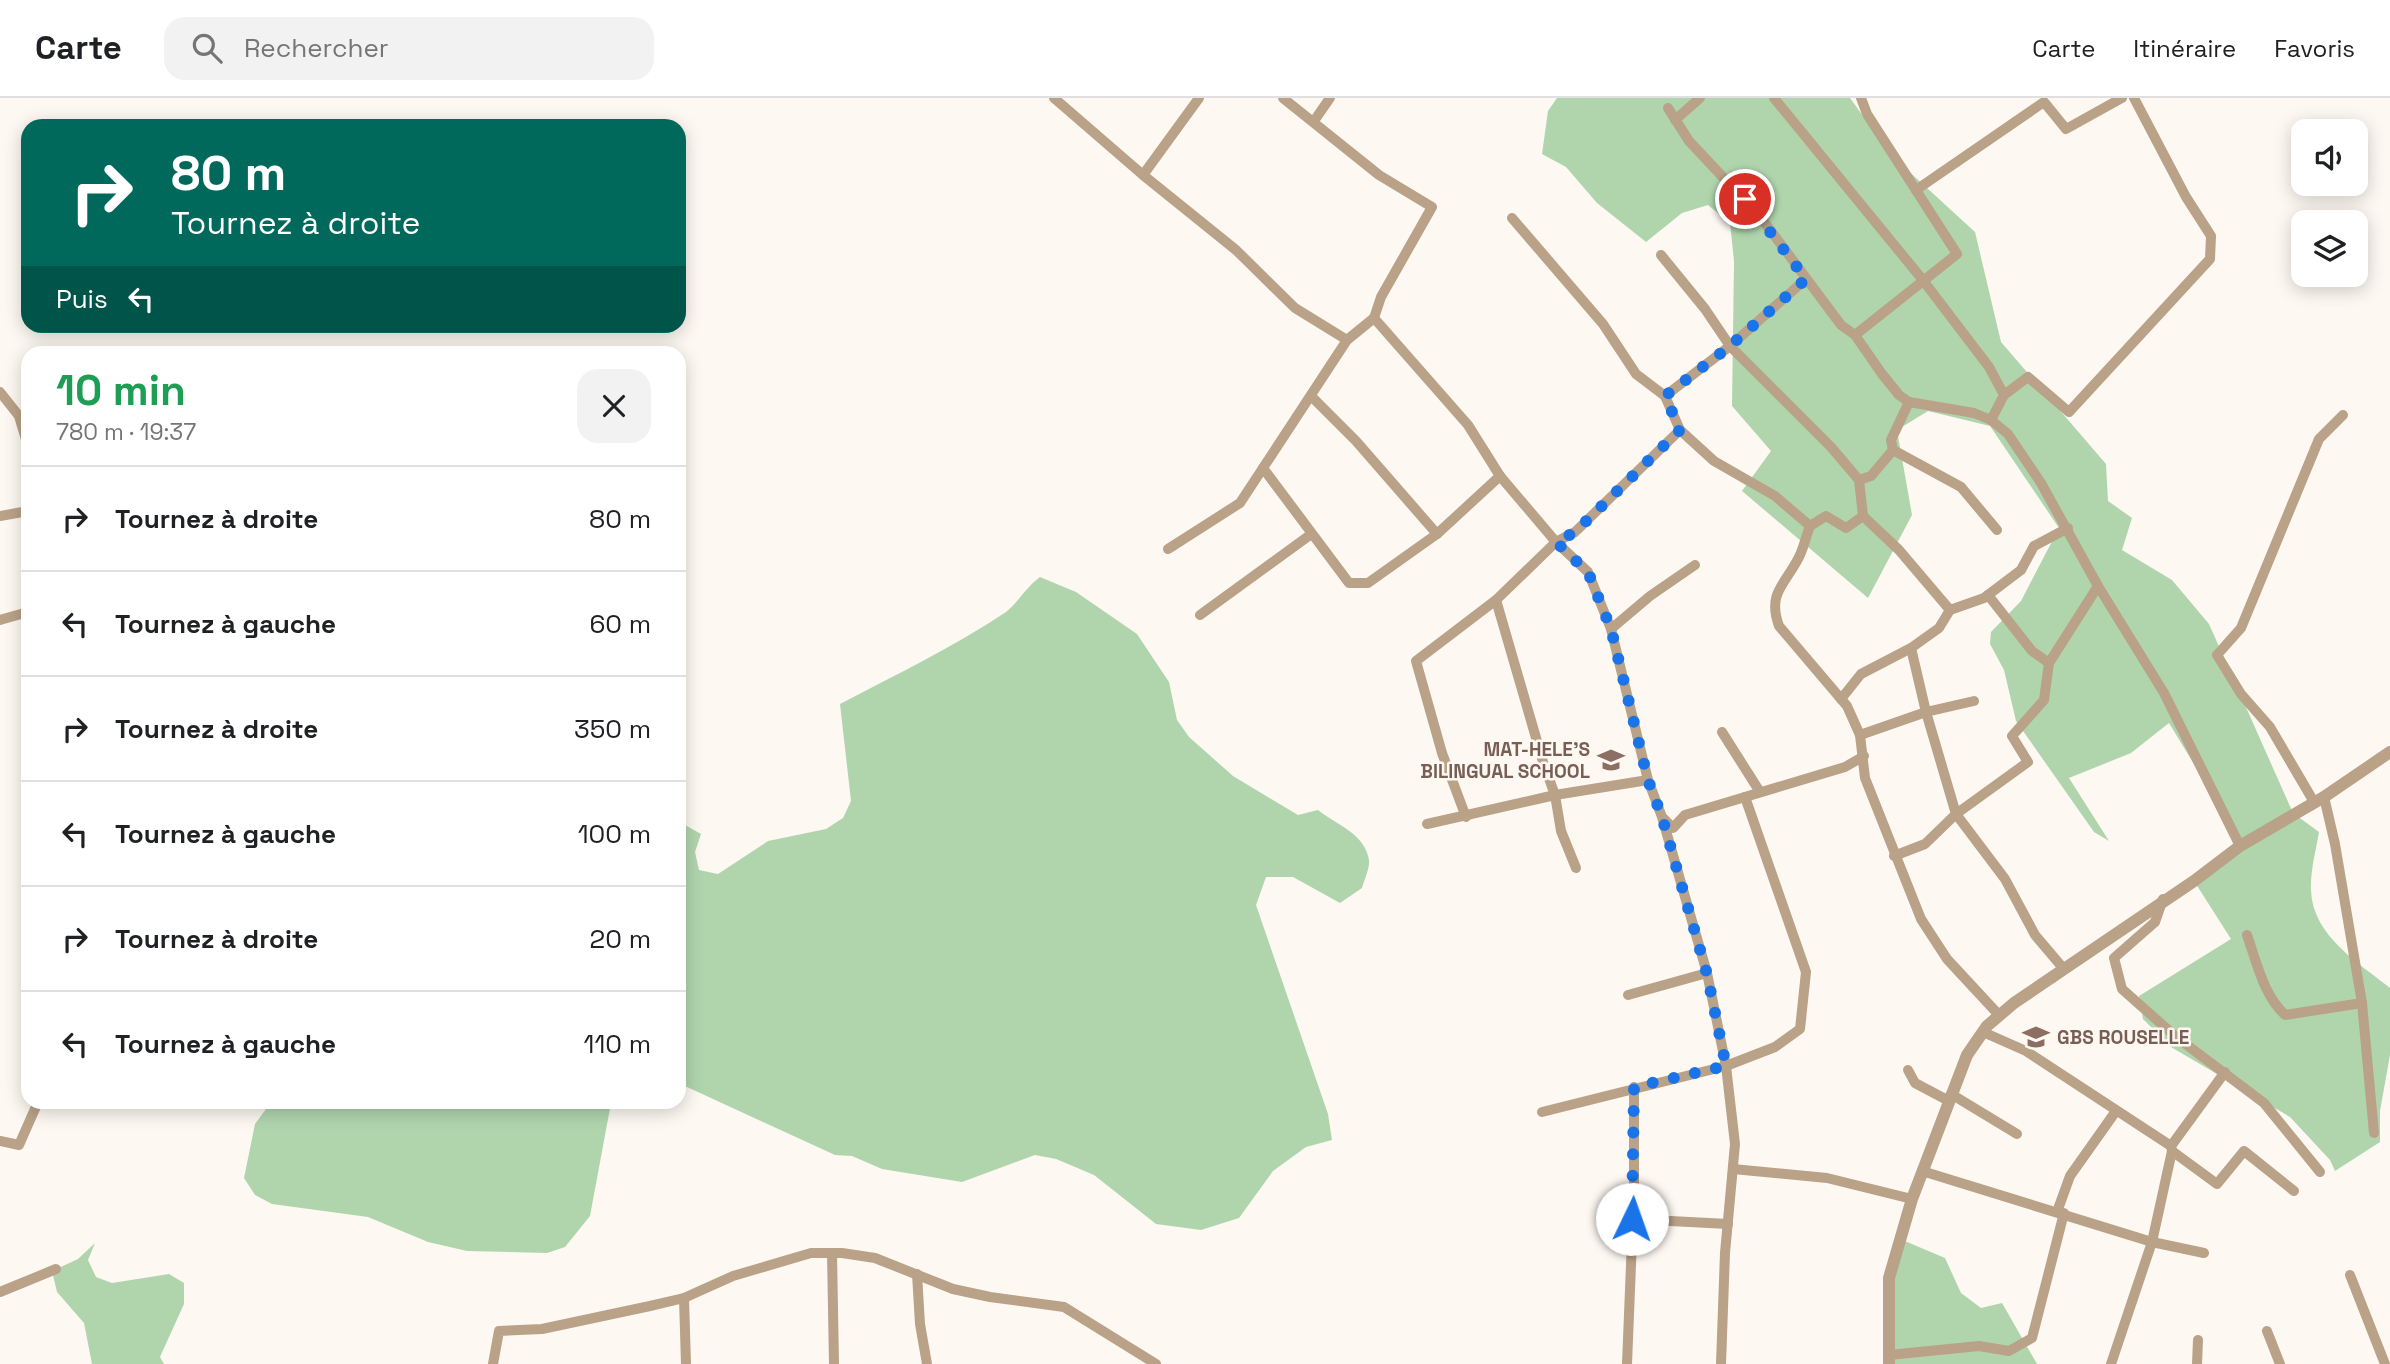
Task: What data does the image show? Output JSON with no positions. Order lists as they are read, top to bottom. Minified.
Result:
{"places":{"school or university":["MAT-HELE'S BILINGUAL SCHOOL","GBS ROUSELLE"]},"page":{"header":"Carte","search":"Rechercher","nav":["Carte","Itinéraire","Favoris"],"turn":["80 m","Tournez à droite"],"then":"Puis","heading":["10 min","780 m · 19:37"],"list":[{"name":"Tournez à droite","value":"80 m"},{"name":"Tournez à gauche","value":"60 m"},{"name":"Tournez à droite","value":"350 m"},{"name":"Tournez à gauche","value":"100 m"},{"name":"Tournez à droite","value":"20 m"},{"name":"Tournez à gauche","value":"110 m"}]}}
